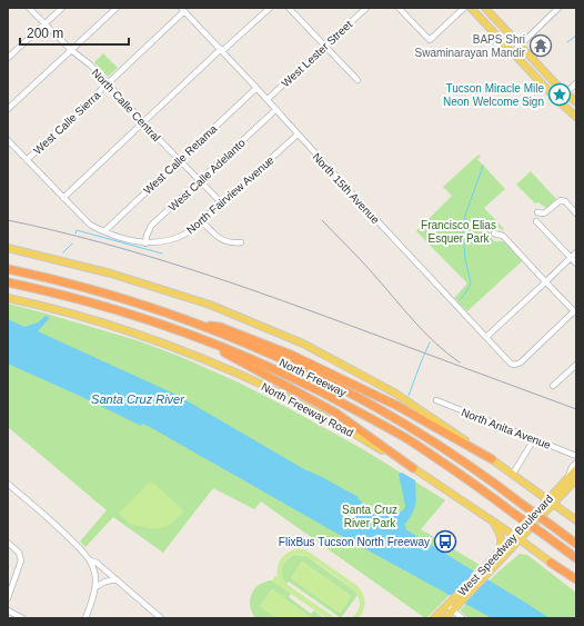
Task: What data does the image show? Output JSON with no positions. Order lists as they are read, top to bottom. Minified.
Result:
{"streets":{"highway":["North Freeway"],"main road":["North Freeway Road","West Speedway Boulevard"],"street":["West Lester Street","North Calle Central","West Calle Sierra","West Calle Retama","West Calle Adelanto","North 15th Avenue","North Fairview Avenue","North Anita Avenue"]},"crossings":[["West Lester Street","North 15th Avenue"],["North Calle Central","West Calle Sierra"],["North Calle Central","West Calle Retama"],["North Calle Central","West Calle Adelanto"],["North Calle Central","North Fairview Avenue"],["West Calle Sierra","North 15th Avenue"],["West Calle Sierra","North Fairview Avenue"],["West Calle Retama","North 15th Avenue"],["West Calle Retama","North Fairview Avenue"],["West Calle Adelanto","North 15th Avenue"],["West Calle Adelanto","North Fairview Avenue"],["North 15th Avenue","North Fairview Avenue"],["North Freeway Road","West Speedway Boulevard"]],"water":["Santa Cruz River"],"parks":["Francisco Elias Esquer Park","Santa Cruz River Park"],"places":{"temple":["BAPS Shri Swaminarayan Mandir"],"place":["Tucson Miracle Mile Neon Welcome Sign"],"bus stop":["FlixBus Tucson North Freeway"]},"scale_bar":"200 m"}
